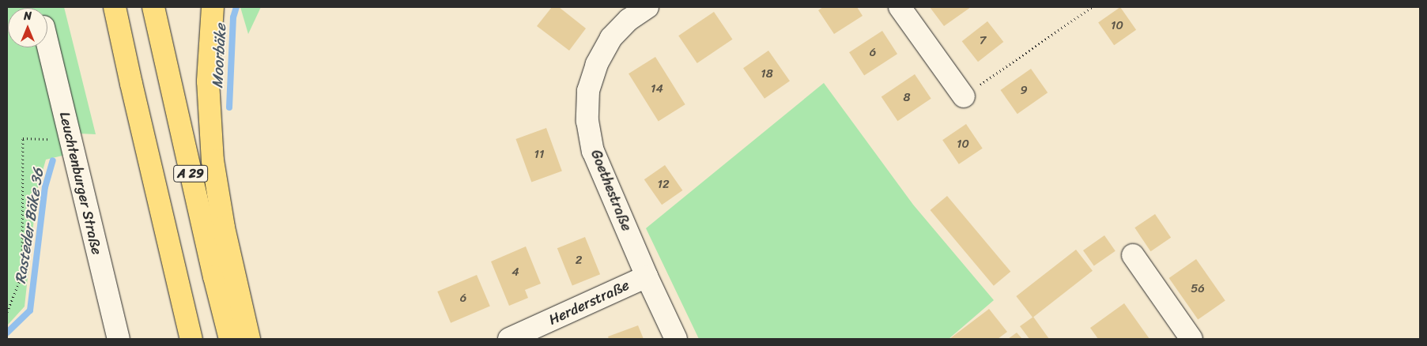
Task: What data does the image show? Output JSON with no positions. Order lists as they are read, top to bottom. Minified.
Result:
{"streets":{"highway":["A 29"],"street":["Leuchtenburger Straße","Goethestraße","Herderstraße"]},"crossings":[["Goethestraße","Herderstraße"]],"water":["Moorbäke","Rasteder Bäke 36"],"house_numbers":["10","7","6","18","14","9","8","10","11","12","2","4","56","6"],"north":"top"}
